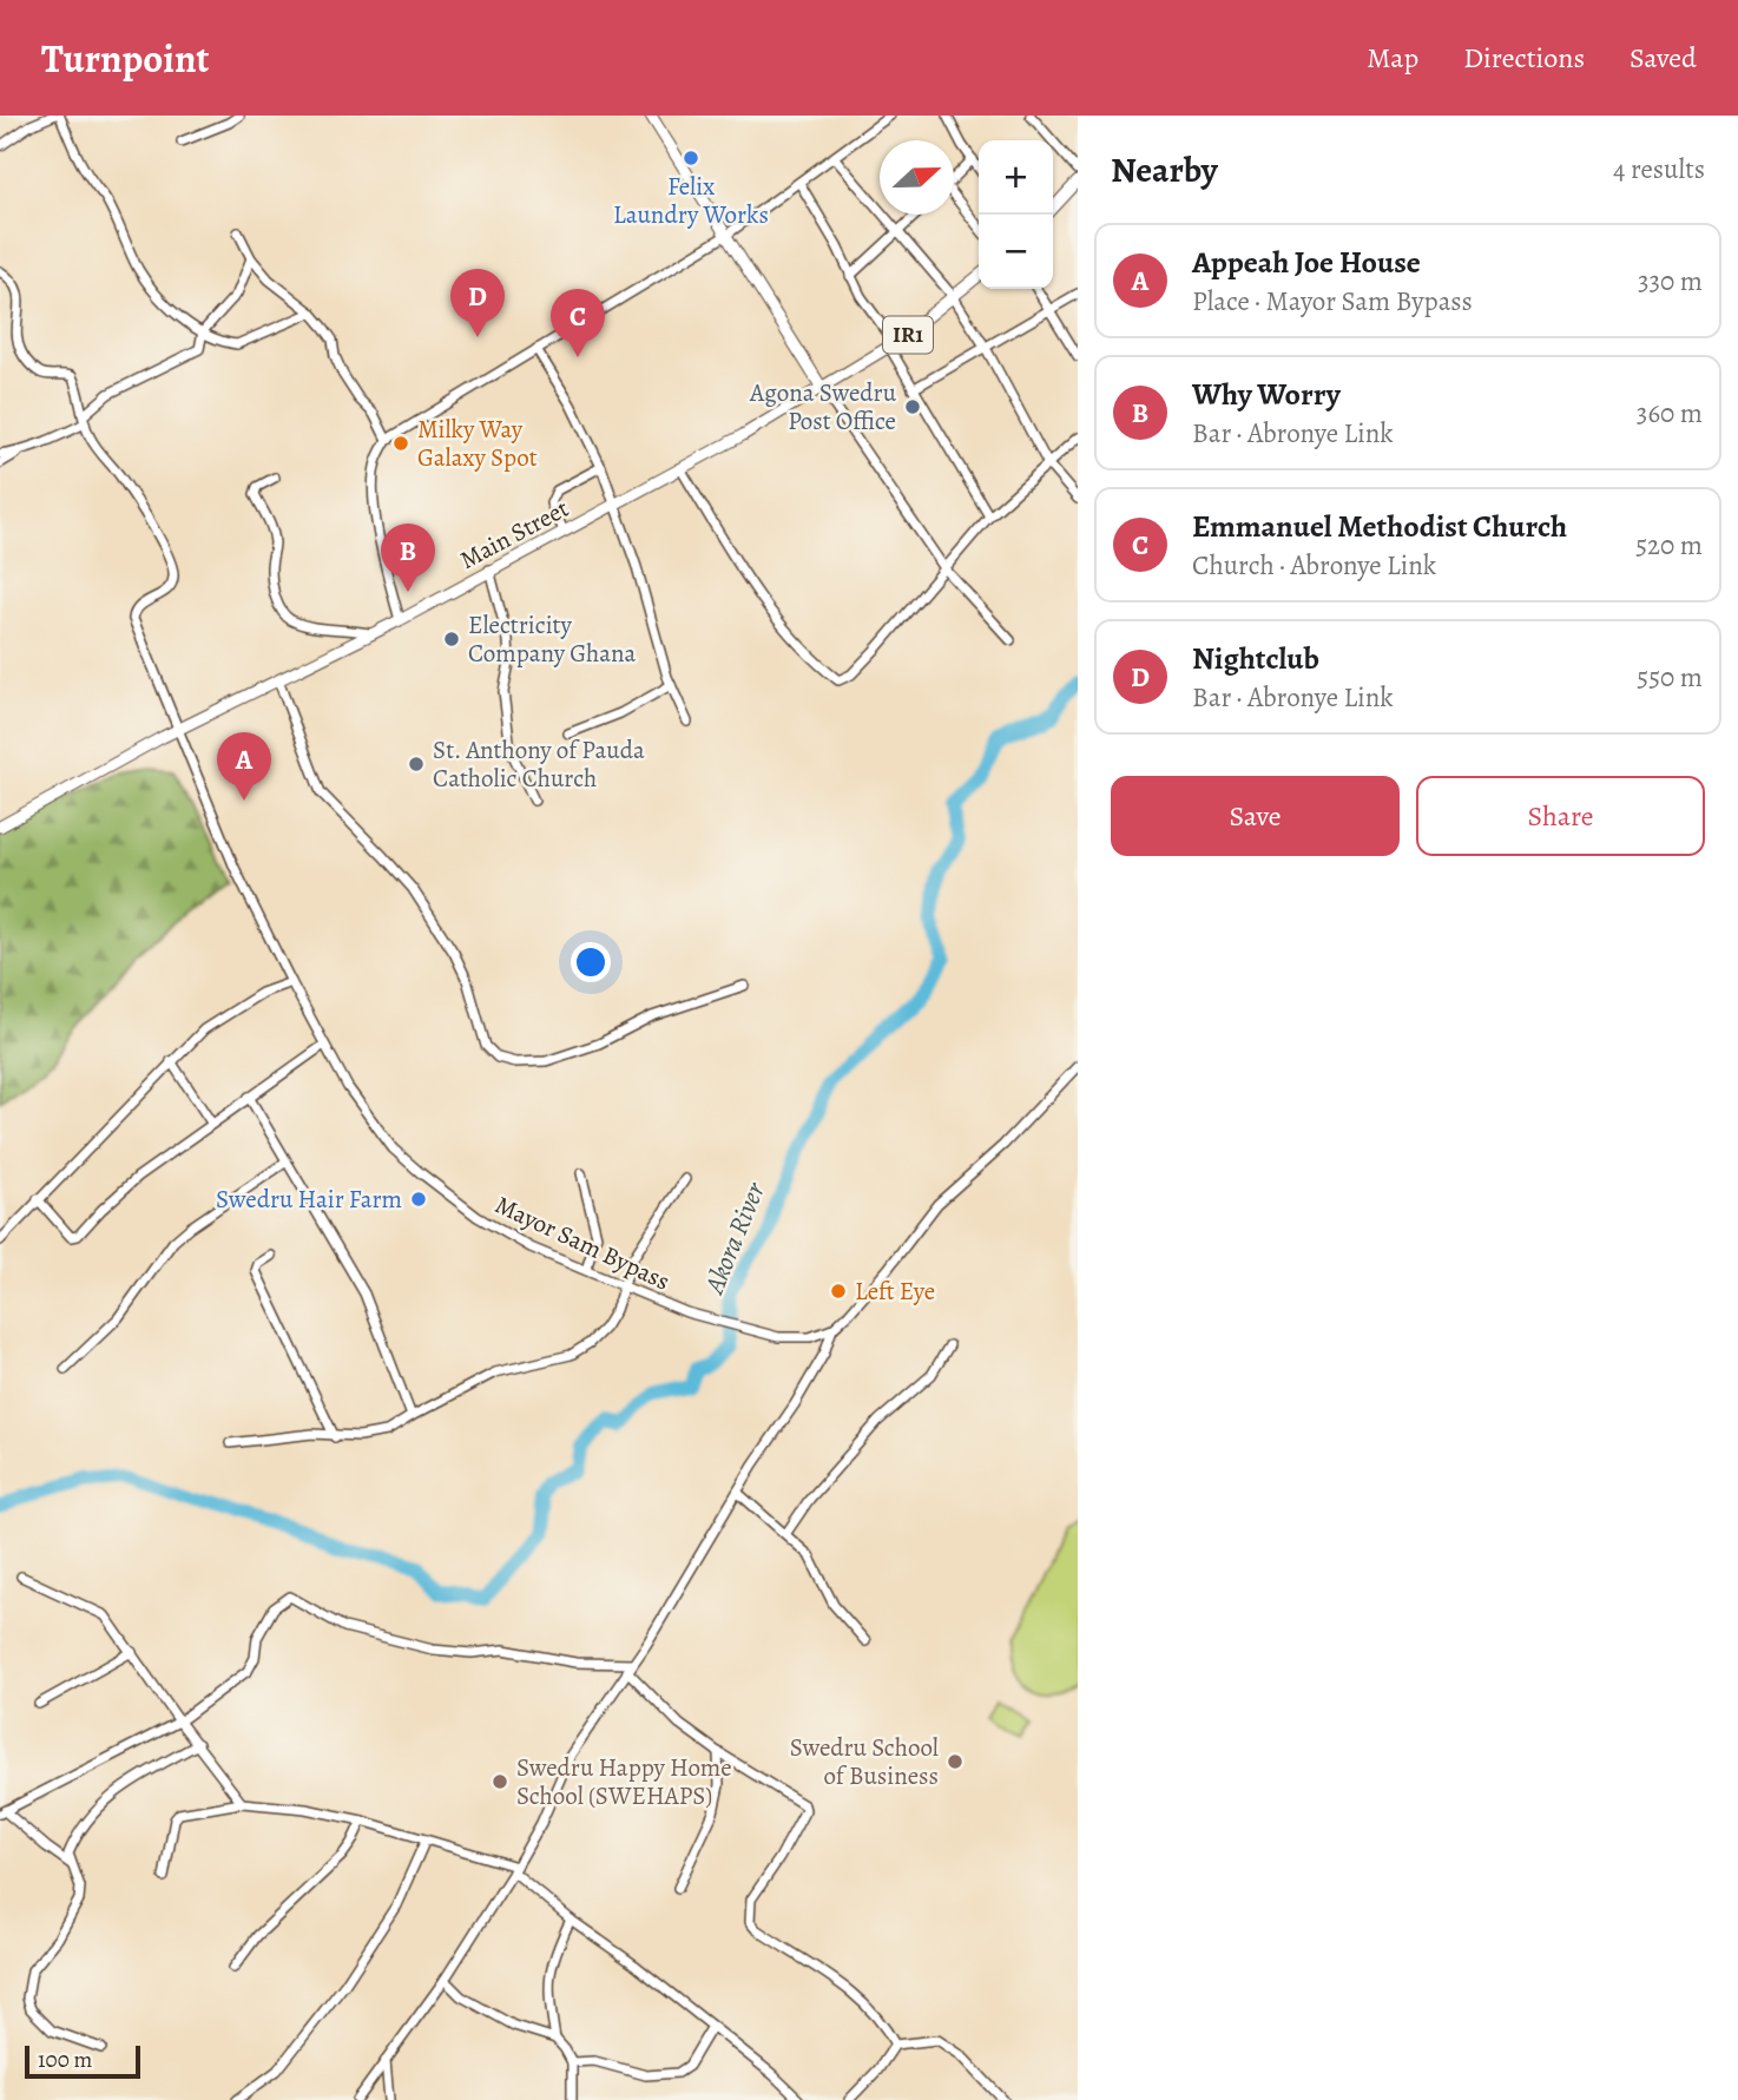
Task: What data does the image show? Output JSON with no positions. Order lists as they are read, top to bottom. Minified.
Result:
{"streets":{"main road":["IR1","Main Street"],"street":["Mayor Sam Bypass"]},"crossings":[["Main Street","Mayor Sam Bypass"]],"water":["Akora River"],"places":["Felix Laundry Works","Agona Swedru Post Office","Milky Way Galaxy Spot","Electricity Company Ghana","St. Anthony of Pauda Catholic Church","Swedru Hair Farm","Left Eye","Swedru School of Business","Swedru Happy Home School (SWEHAPS)"],"scale_bar":"100 m","north":"right","page":{"header":"Turnpoint","nav":["Map","Directions","Saved"],"heading":["Nearby","4 results"],"map_buttons":["+","−"],"list":[{"mark":"A","name":"Appeah Joe House","note":"Place · Mayor Sam Bypass","value":"330 m"},{"mark":"B","name":"Why Worry","note":"Bar · Abronye Link","value":"360 m"},{"mark":"C","name":"Emmanuel Methodist Church","note":"Church · Abronye Link","value":"520 m"},{"mark":"D","name":"Nightclub","note":"Bar · Abronye Link","value":"550 m"}],"pins":["D","C","B","A"],"buttons":["Save","Share"],"scale":"100 m"}}
